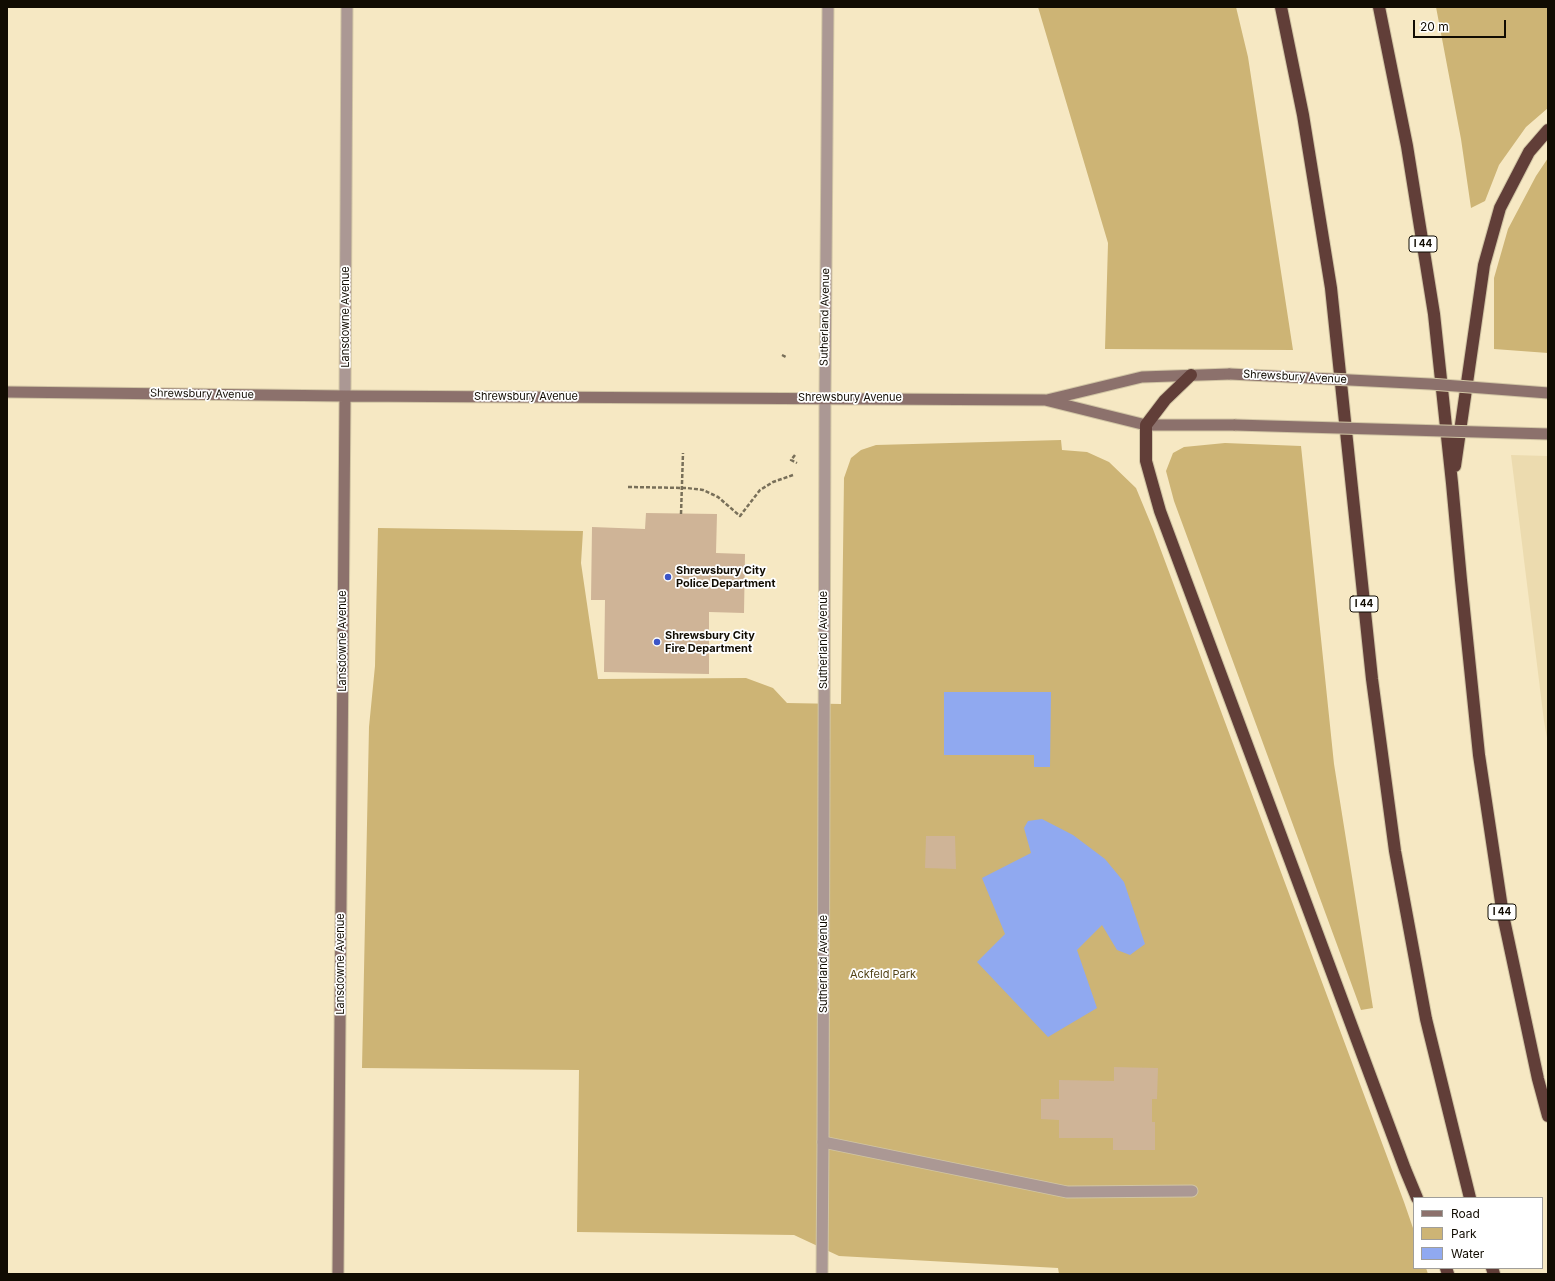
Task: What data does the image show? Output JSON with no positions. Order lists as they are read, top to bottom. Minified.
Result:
{"streets":{"highway":["I 44"],"main road":["Lansdowne Avenue","Shrewsbury Avenue"],"street":["Sutherland Avenue"]},"crossings":[["Lansdowne Avenue","Shrewsbury Avenue"],["Sutherland Avenue","Shrewsbury Avenue"]],"parks":["Ackfeld Park"],"places":["Shrewsbury City Police Department","Shrewsbury City Fire Department"],"legend":["Road","Park","Water"],"scale_bar":"20 m"}
